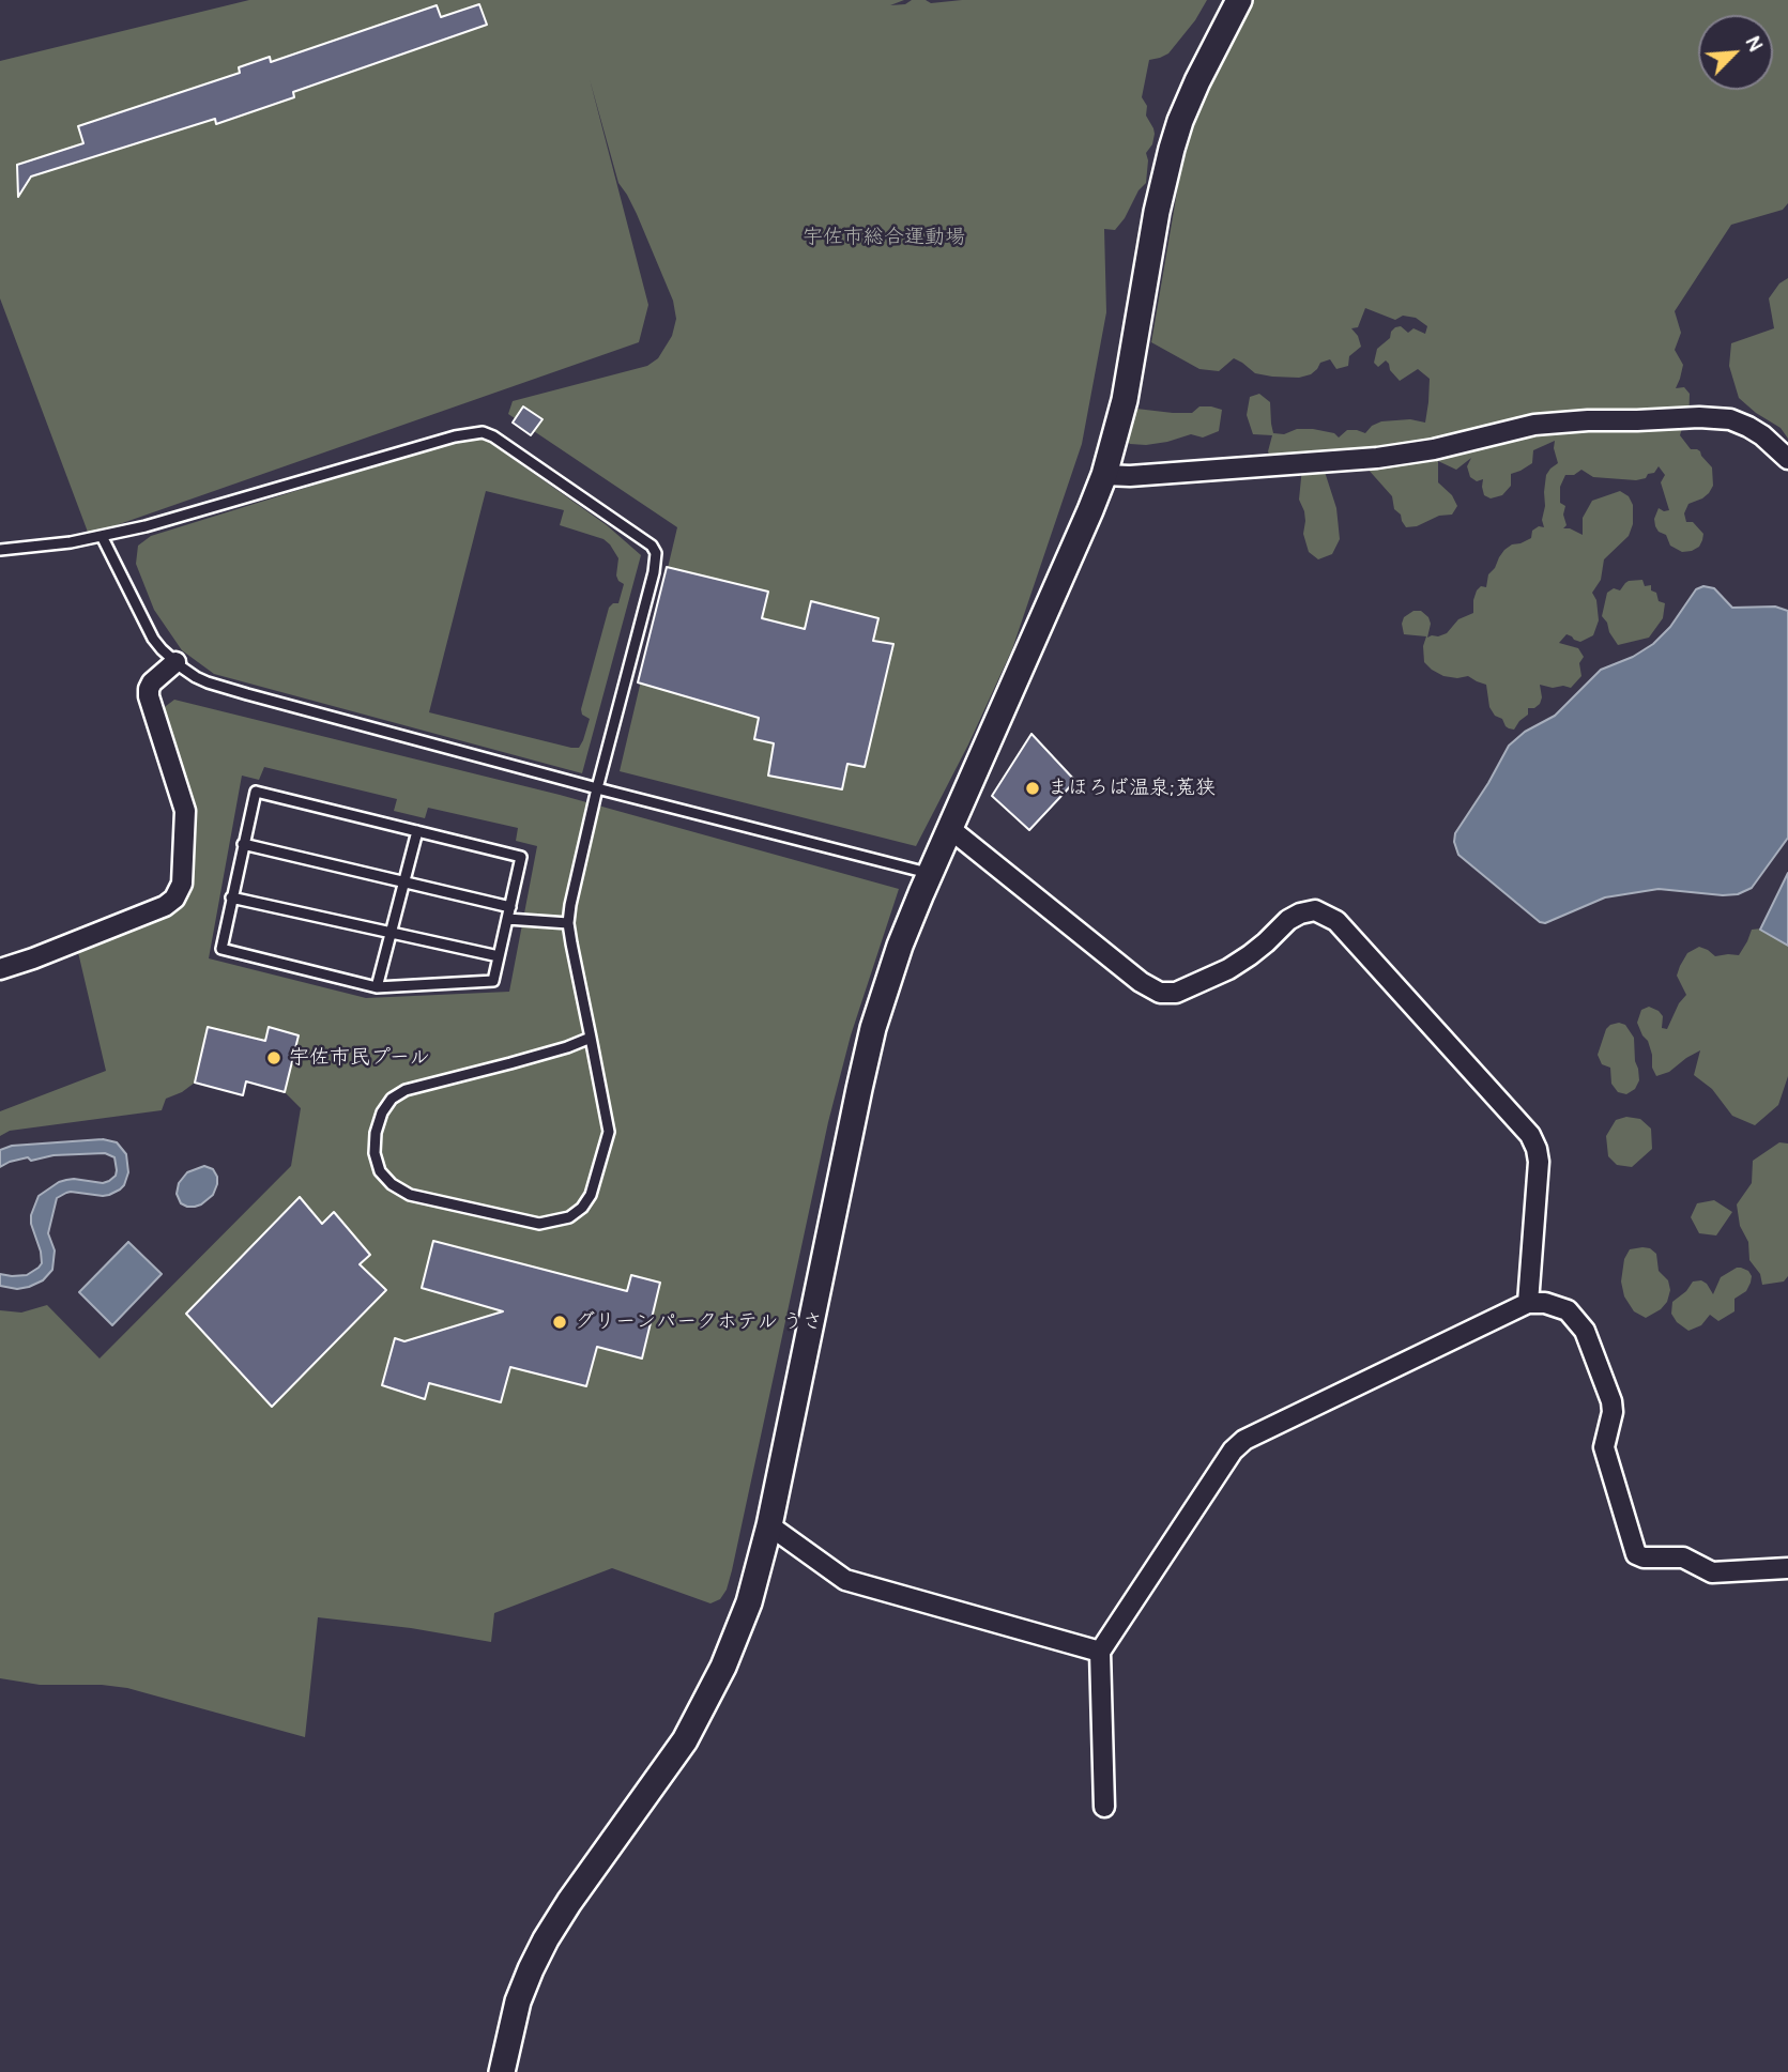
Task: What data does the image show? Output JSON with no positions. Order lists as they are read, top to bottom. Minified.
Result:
{"parks":["宇佐市総合運動場"],"places":["まほろば温泉;菟狭","宇佐市民プール","グリーンパークホテル うさ"],"north":"top right"}
